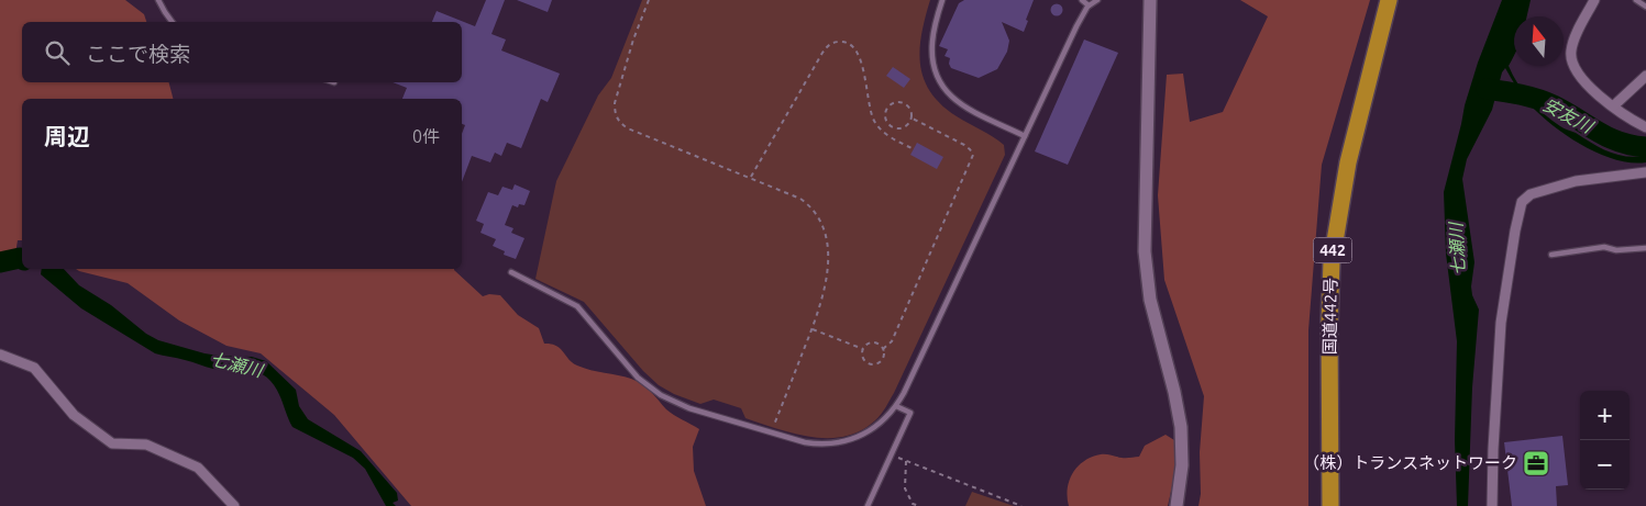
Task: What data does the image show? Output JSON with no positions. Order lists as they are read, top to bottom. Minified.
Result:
{"streets":{"highway":["442","国道442号"]},"water":["安友川","七瀬川"],"places":{"office":["（株）トランスネットワーク"]},"north":"top","page":{"search":"ここで検索","heading":["周辺","0件"],"map_buttons":["+","−"]}}
